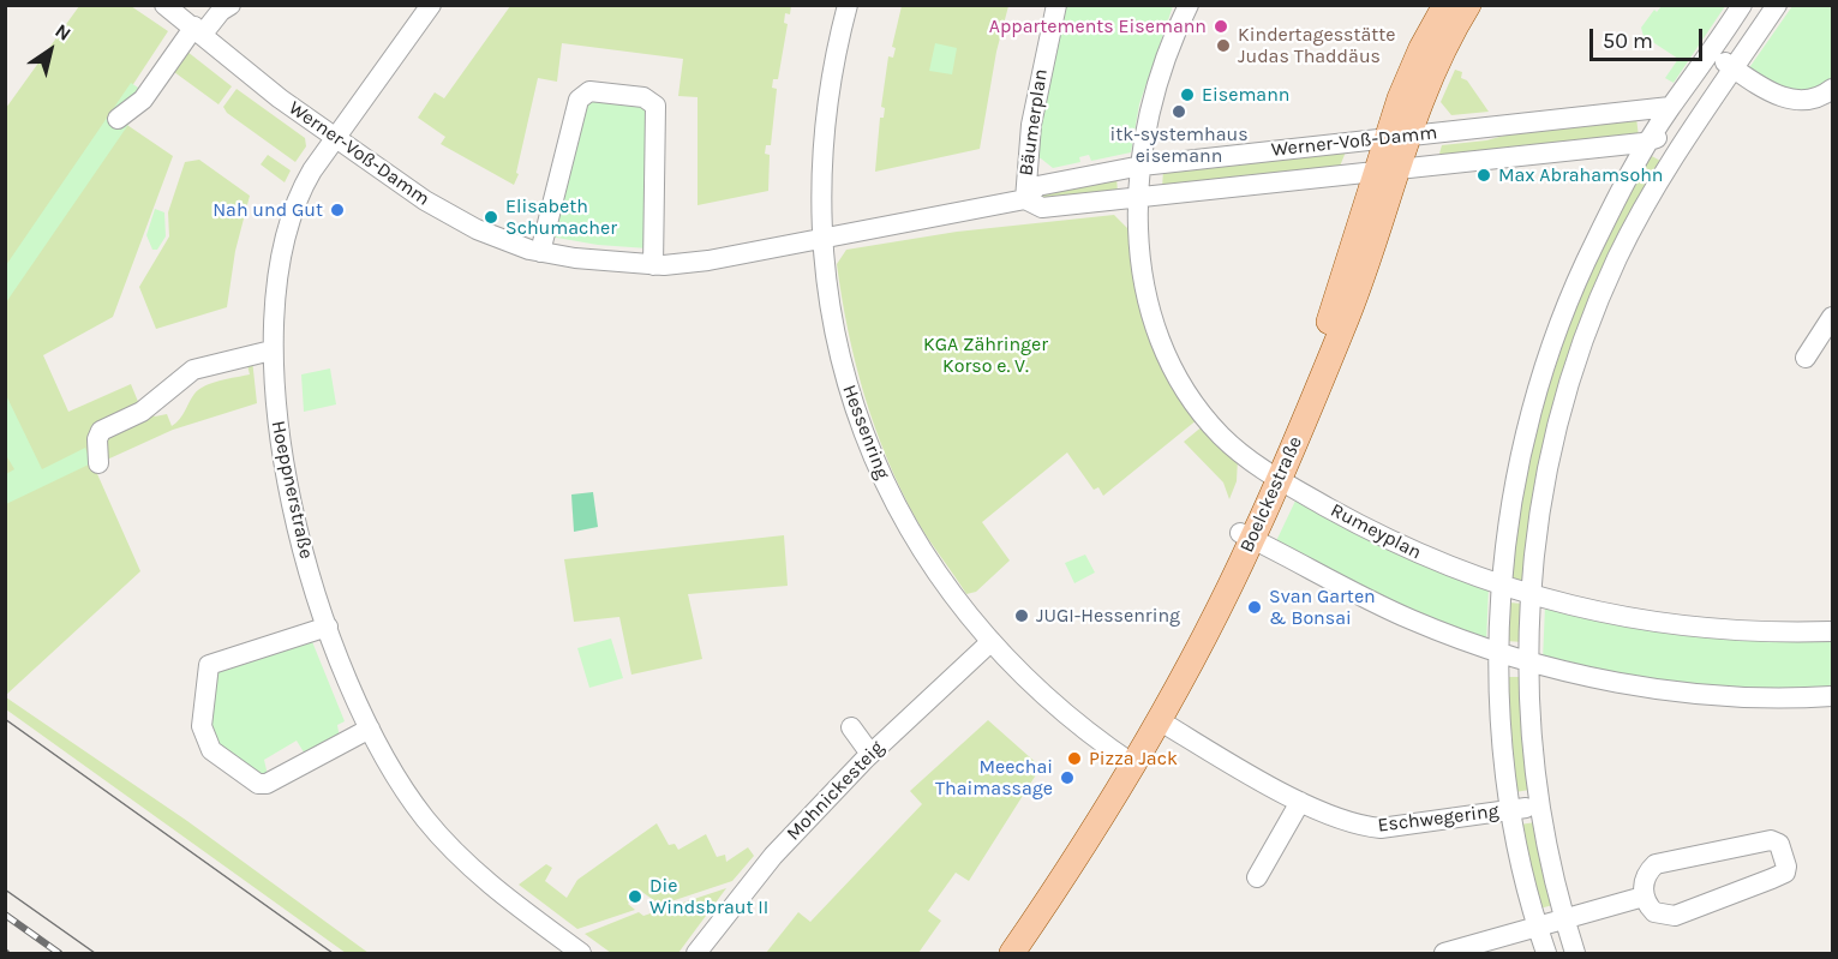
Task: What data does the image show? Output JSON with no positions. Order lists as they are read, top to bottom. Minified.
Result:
{"streets":{"main road":["Boelckestraße"],"street":["Bäumerplan","Werner-Voß-Damm","Hessenring","Hoeppnerstraße","Rumeyplan","Mohnickesteig","Eschwegering"]},"crossings":[["Bäumerplan","Werner-Voß-Damm"],["Werner-Voß-Damm","Hessenring"],["Werner-Voß-Damm","Hoeppnerstraße"],["Werner-Voß-Damm","Boelckestraße"],["Werner-Voß-Damm","Rumeyplan"],["Hessenring","Boelckestraße"],["Hessenring","Mohnickesteig"],["Boelckestraße","Rumeyplan"],["Boelckestraße","Eschwegering"]],"parks":["KGA Zähringer Korso e. V."],"places":["Appartements Eisemann","Kindertagesstätte Judas Thaddäus","Eisemann","itk-systemhaus eisemann","Max Abrahamsohn","Nah und Gut","Elisabeth Schumacher","Svan Garten & Bonsai","JUGI-Hessenring","Pizza Jack","Meechai Thaimassage","Die Windsbraut II"],"scale_bar":"50 m","north":"top right"}
